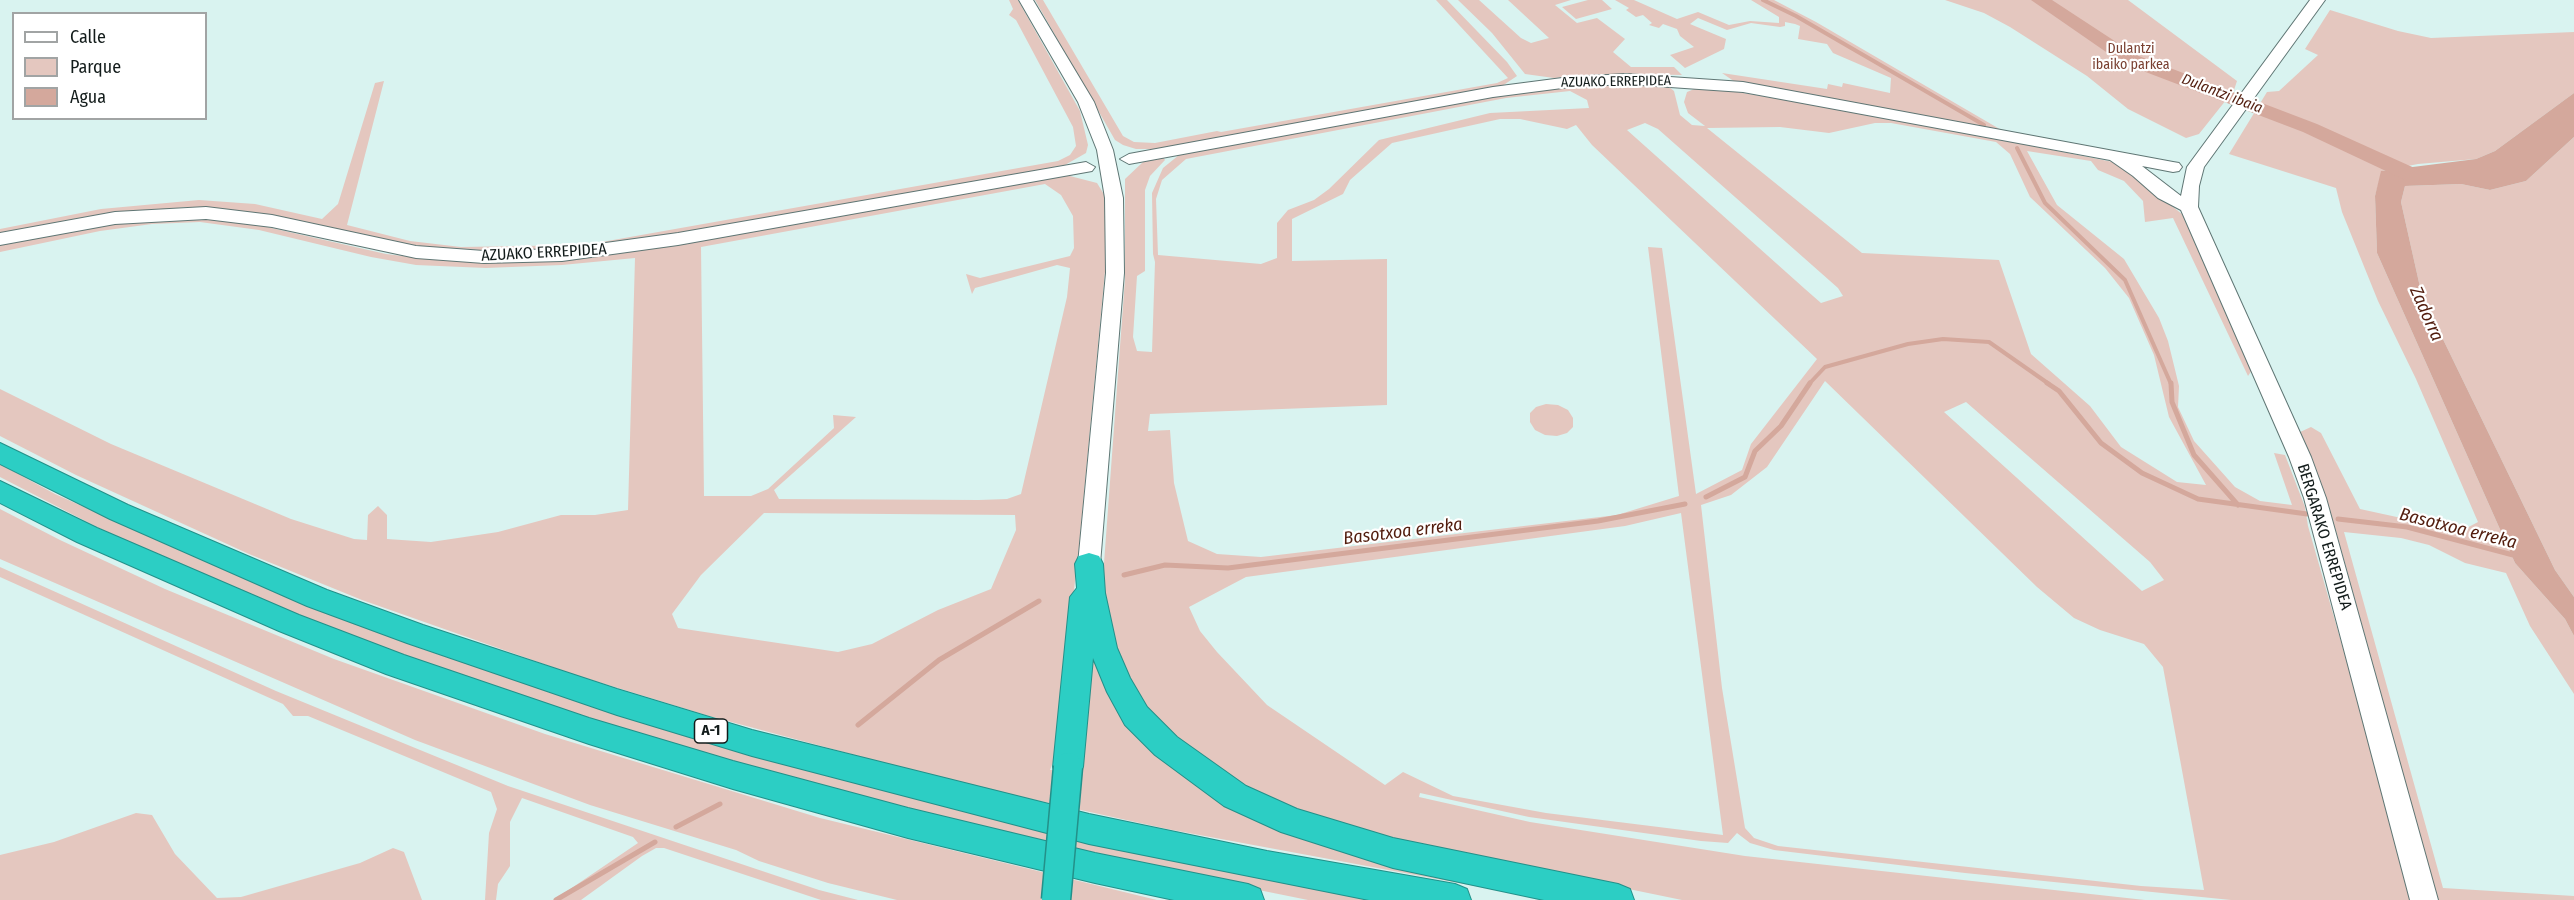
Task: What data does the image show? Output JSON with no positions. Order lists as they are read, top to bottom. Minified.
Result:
{"streets":{"highway":["A-1"],"street":["AZUAKO ERREPIDEA","BERGARAKO ERREPIDEA"]},"water":["Dulantzi ibaia","Zadorra","Basotxoa erreka"],"parks":["Dulantzi ibaiko parkea"],"legend":["Calle","Parque","Agua"]}
